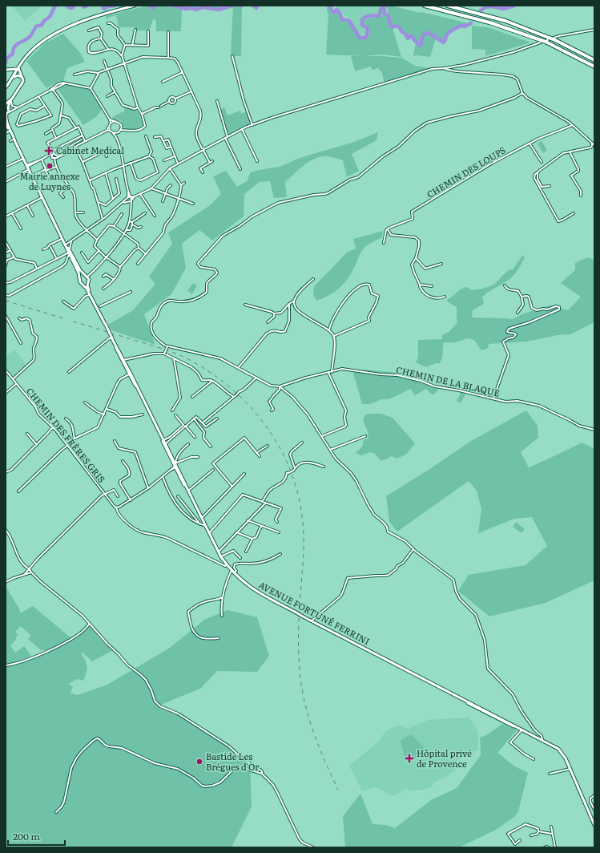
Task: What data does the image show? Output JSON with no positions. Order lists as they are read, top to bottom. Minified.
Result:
{"streets":{"main road":["AVENUE FORTUNÉ FERRINI"],"street":["CHEMIN DES LOUPS","CHEMIN DE LA BLAQUE","CHEMIN DES FRÈRES GRIS"]},"crossings":[["CHEMIN DES FRÈRES GRIS","AVENUE FORTUNÉ FERRINI"]],"places":{"health":["Cabinet Medical","Hôpital privé de Provence"],"other":["Mairie annexe de Luynes","Bastide Les Brégues d'Or"]},"scale_bar":"200 m"}
